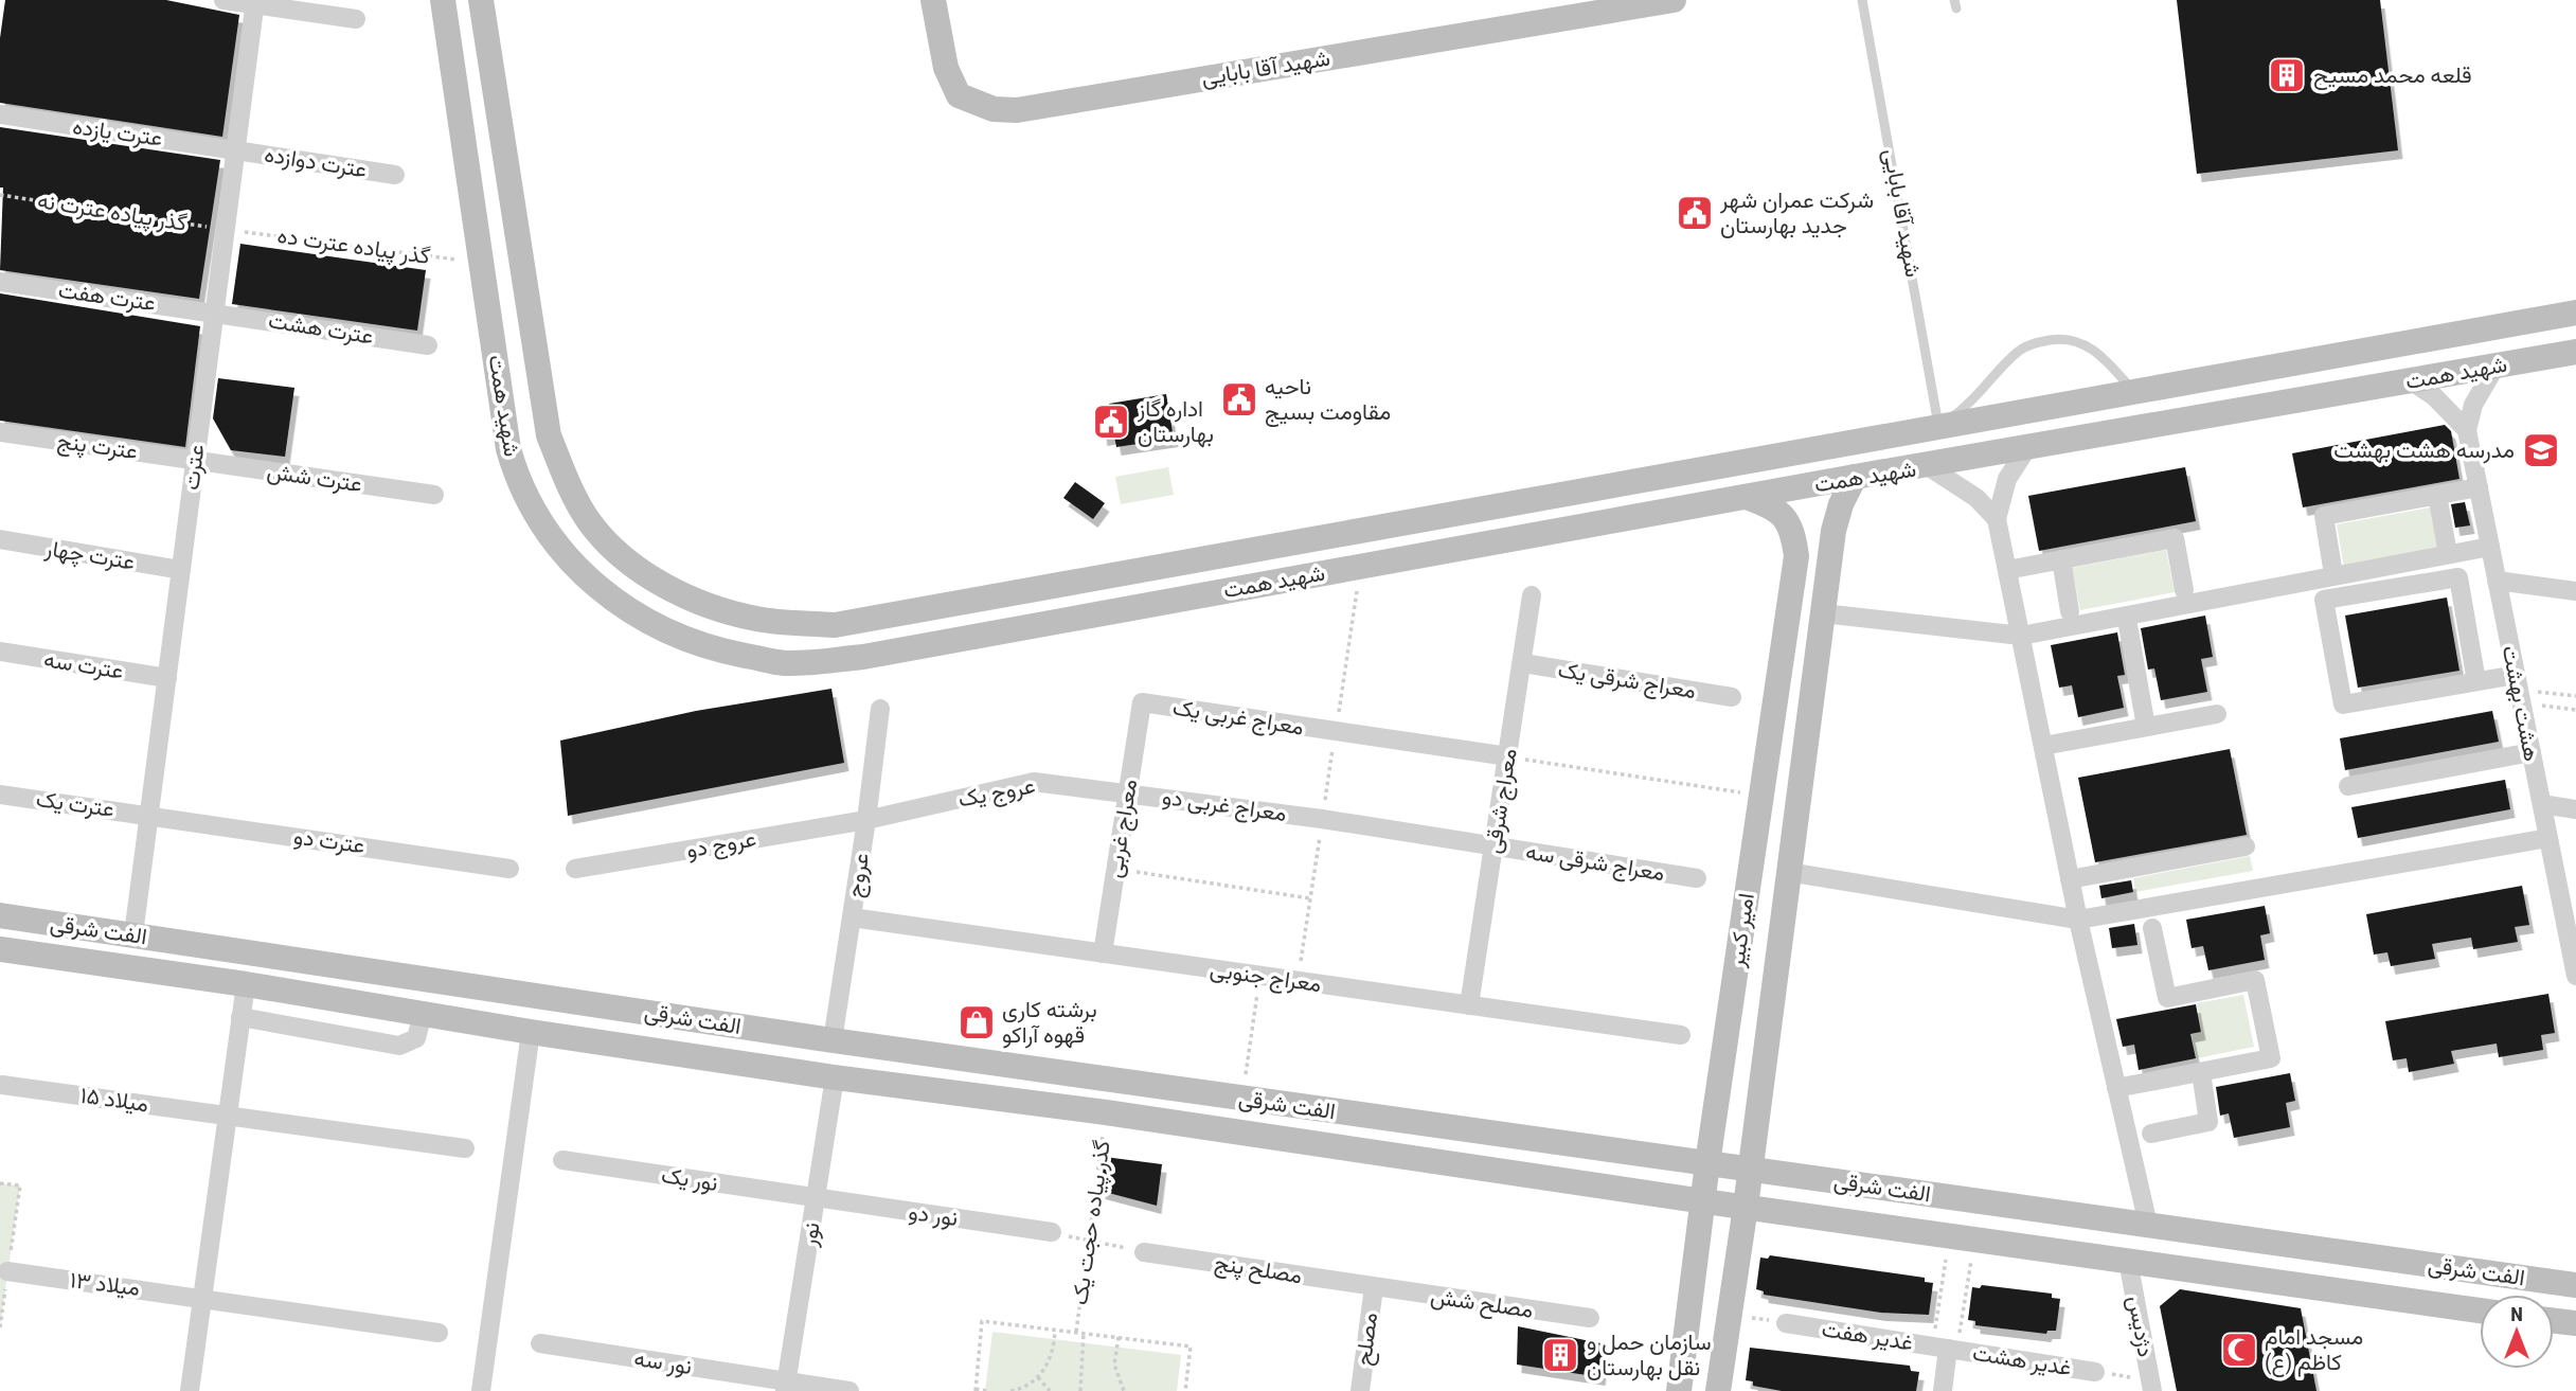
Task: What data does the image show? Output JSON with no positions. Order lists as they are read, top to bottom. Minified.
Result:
{"streets":{"street":["شهید آقا بابایی","عترت یازده","عترت دوازده","عترت هفت","عترت هشت","شهید همت","عترت پنج","عترت","عترت شش","عترت چهار","عترت سه","معراج شرقی یک","هشت بهشت","معراج غربی یک","عروج یک","معراج شرقی","عترت یک","معراج غربی دو","معراج غربی","عترت دو","عروج دو","معراج شرقی سه","عروج","الفت شرقی","امیر کبیر","معراج جنوبی","میلاد ۱۵","نور یک","نور دو","نور","مصلح پنج","میلاد ۱۳","مصلح شش","دژدیس","غدیر هفت","مصلح","غدیر هشت","نور سه"],"path":["گذر پیاده عترت نه","گذر پیاده عترت ده","گذر پیاده حجت یک"]},"crossings":[["شهید آقا بابایی","شهید همت"],["عترت یازده","عترت دوازده"],["عترت یازده","عترت"],["عترت دوازده","عترت"],["گذر پیاده عترت نه","گذر پیاده عترت ده"],["گذر پیاده عترت نه","عترت"],["گذر پیاده عترت ده","شهید همت"],["گذر پیاده عترت ده","عترت"],["عترت هفت","عترت هشت"],["عترت هفت","عترت"],["عترت هشت","عترت"],["شهید همت","امیر کبیر"],["عترت پنج","عترت"],["عترت پنج","عترت شش"],["عترت","عترت شش"],["عترت","عترت چهار"],["عترت","عترت سه"],["عترت","عترت یک"],["عترت","عترت دو"],["عترت","الفت شرقی"],["معراج شرقی یک","معراج شرقی"],["معراج غربی یک","معراج شرقی"],["معراج غربی یک","معراج غربی"],["عروج یک","معراج غربی دو"],["عروج یک","معراج غربی"],["عروج یک","عروج دو"],["عروج یک","عروج"],["معراج شرقی","معراج غربی دو"],["معراج شرقی","معراج شرقی سه"],["معراج شرقی","معراج جنوبی"],["عترت یک","عترت دو"],["معراج غربی دو","معراج غربی"],["معراج غربی دو","معراج شرقی سه"],["معراج غربی","معراج جنوبی"],["عروج دو","عروج"],["عروج","الفت شرقی"],["عروج","معراج جنوبی"],["الفت شرقی","امیر کبیر"],["الفت شرقی","گذر پیاده حجت یک"],["الفت شرقی","نور"],["الفت شرقی","دژدیس"],["نور یک","نور دو"],["نور یک","نور"],["نور دو","نور"],["نور","نور سه"],["مصلح پنج","مصلح شش"],["مصلح پنج","مصلح"],["مصلح شش","مصلح"],["غدیر هفت","غدیر هشت"]],"places":{"building":["قلعه محمد مسیح","سازمان حمل و نقل بهارستان"],"public building":["شرکت عمران شهر جدید بهارستان","ناحیه مقاومت بسیج","اداره گاز بهارستان"],"school or university":["مدرسه هشت بهشت"],"shop":["برشته کاری قهوه آراکو"],"mosque":["مسجد امام کاظم (ع)"]},"north":"top"}
